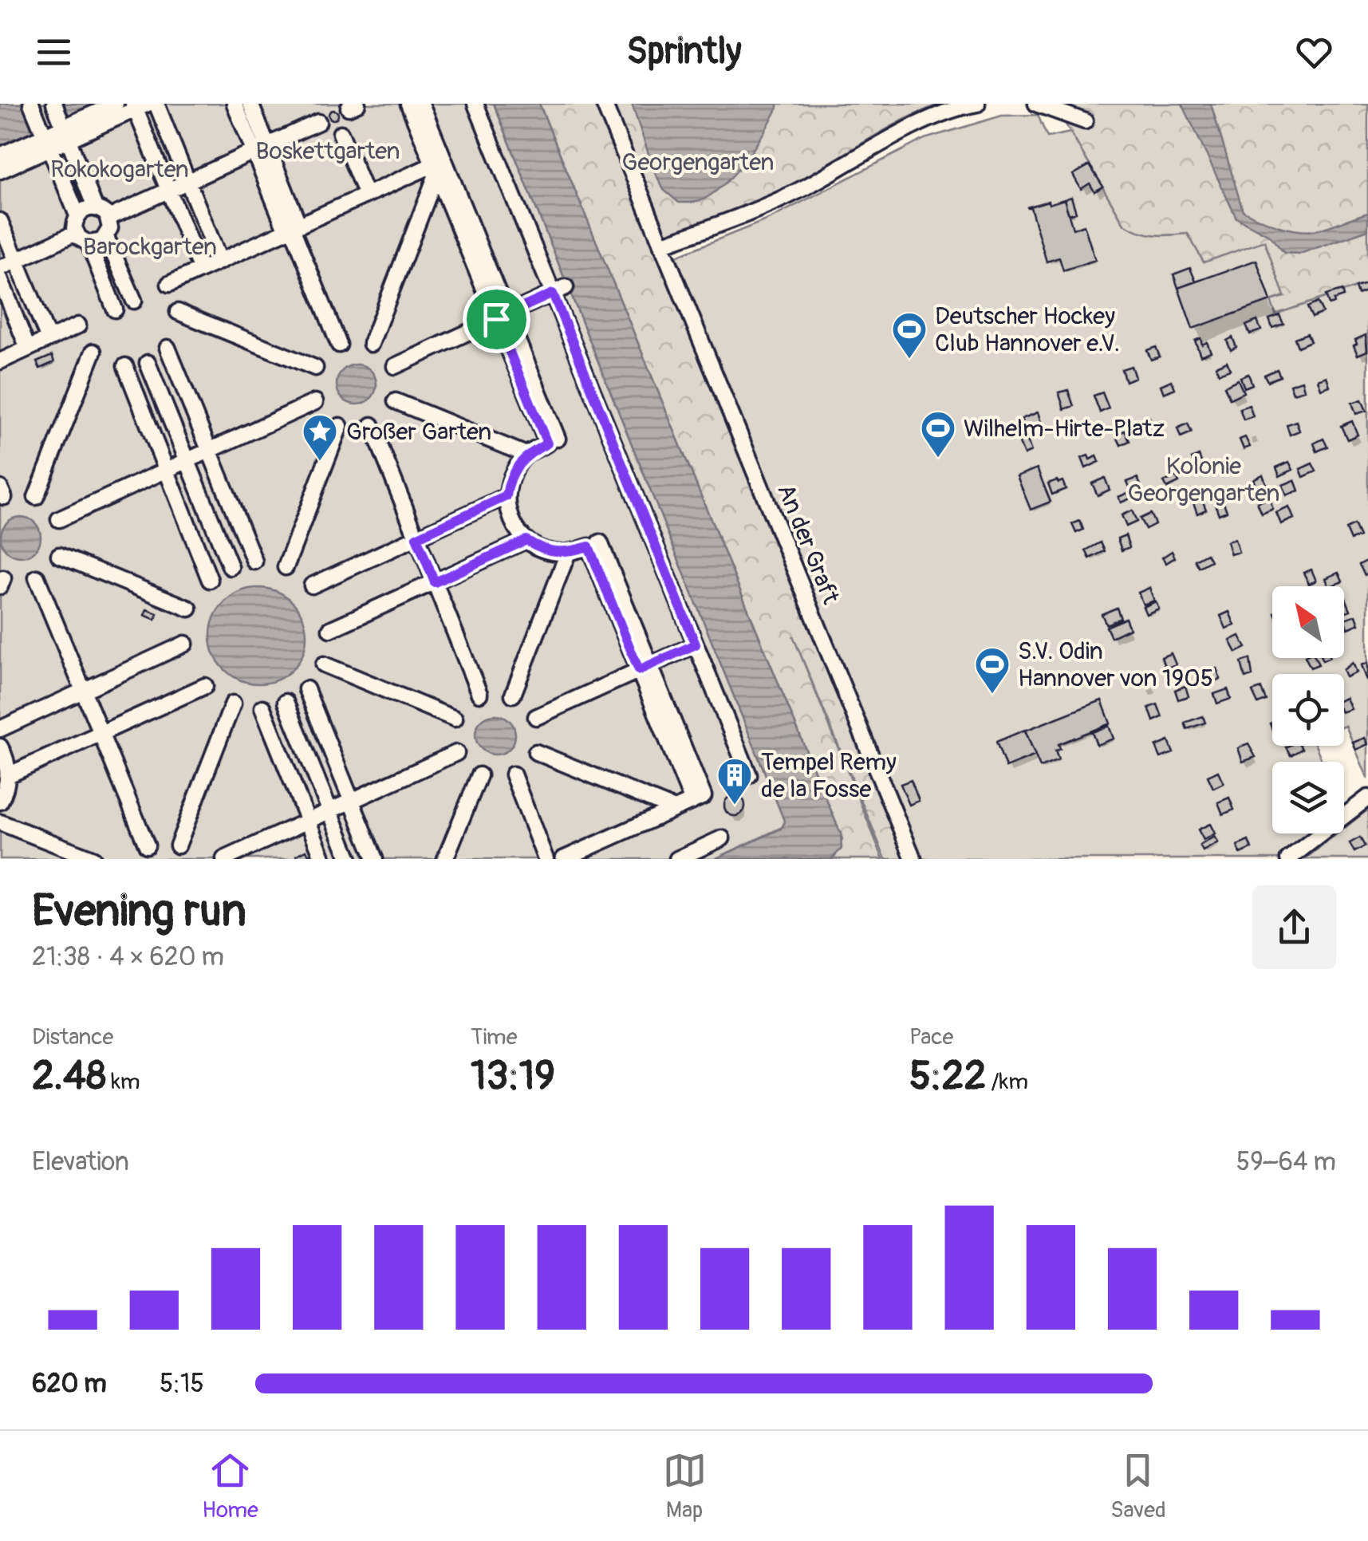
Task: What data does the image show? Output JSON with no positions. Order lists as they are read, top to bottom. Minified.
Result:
{"streets":{"street":["An der Graft"]},"parks":["Boskettgarten","Georgengarten","Rokokogarten","Barockgarten","Kolonie Georgengarten"],"places":{"sports":["Deutscher Hockey Club Hannover e.V.","Wilhelm-Hirte-Platz","S.V. Odin Hannover von 1905"],"place":["Großer Garten"],"building":["Tempel Remy de la Fosse"]},"north":"top left","page":{"header":"Sprintly","heading":["Evening run","21:38 · 4 × 620 m"],"stats":[["Distance","2.48 km"],["Time","13:19"],["Pace","5:22 /km"]],"chart":["Elevation","59–64 m"],"list":[{"name":"620 m","note":"5:15"}],"tabs":["Home","Map","Saved"]}}
